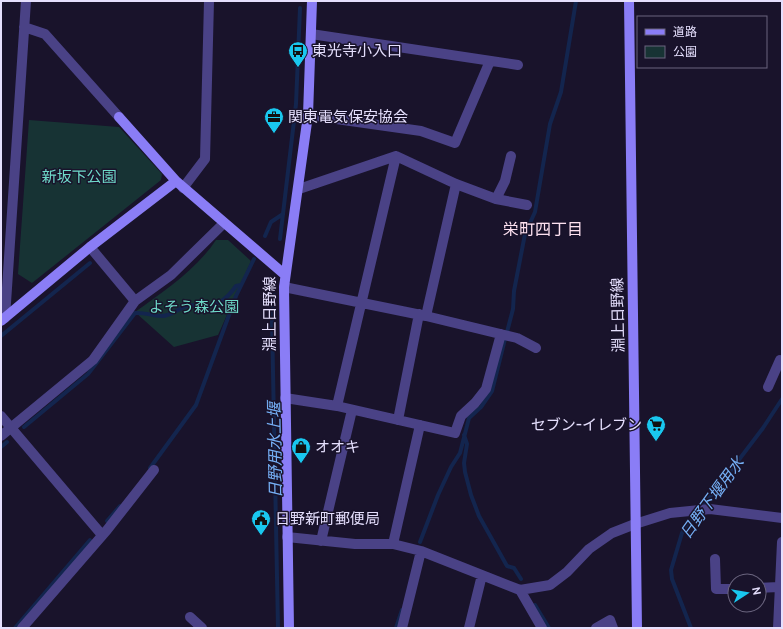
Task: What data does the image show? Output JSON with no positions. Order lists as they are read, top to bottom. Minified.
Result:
{"streets":{"main road":["淵上日野線"]},"districts":["栄町四丁目"],"water":["日野用水上堰","日野下堰用水"],"parks":["新坂下公園","よそう森公園"],"places":{"bus stop":["東光寺小入口"],"office":["関東電気保安協会"],"supermarket":["セブン-イレブン"],"shop":["オオキ"],"public building":["日野新町郵便局"]},"legend":["道路","公園"],"north":"right"}
